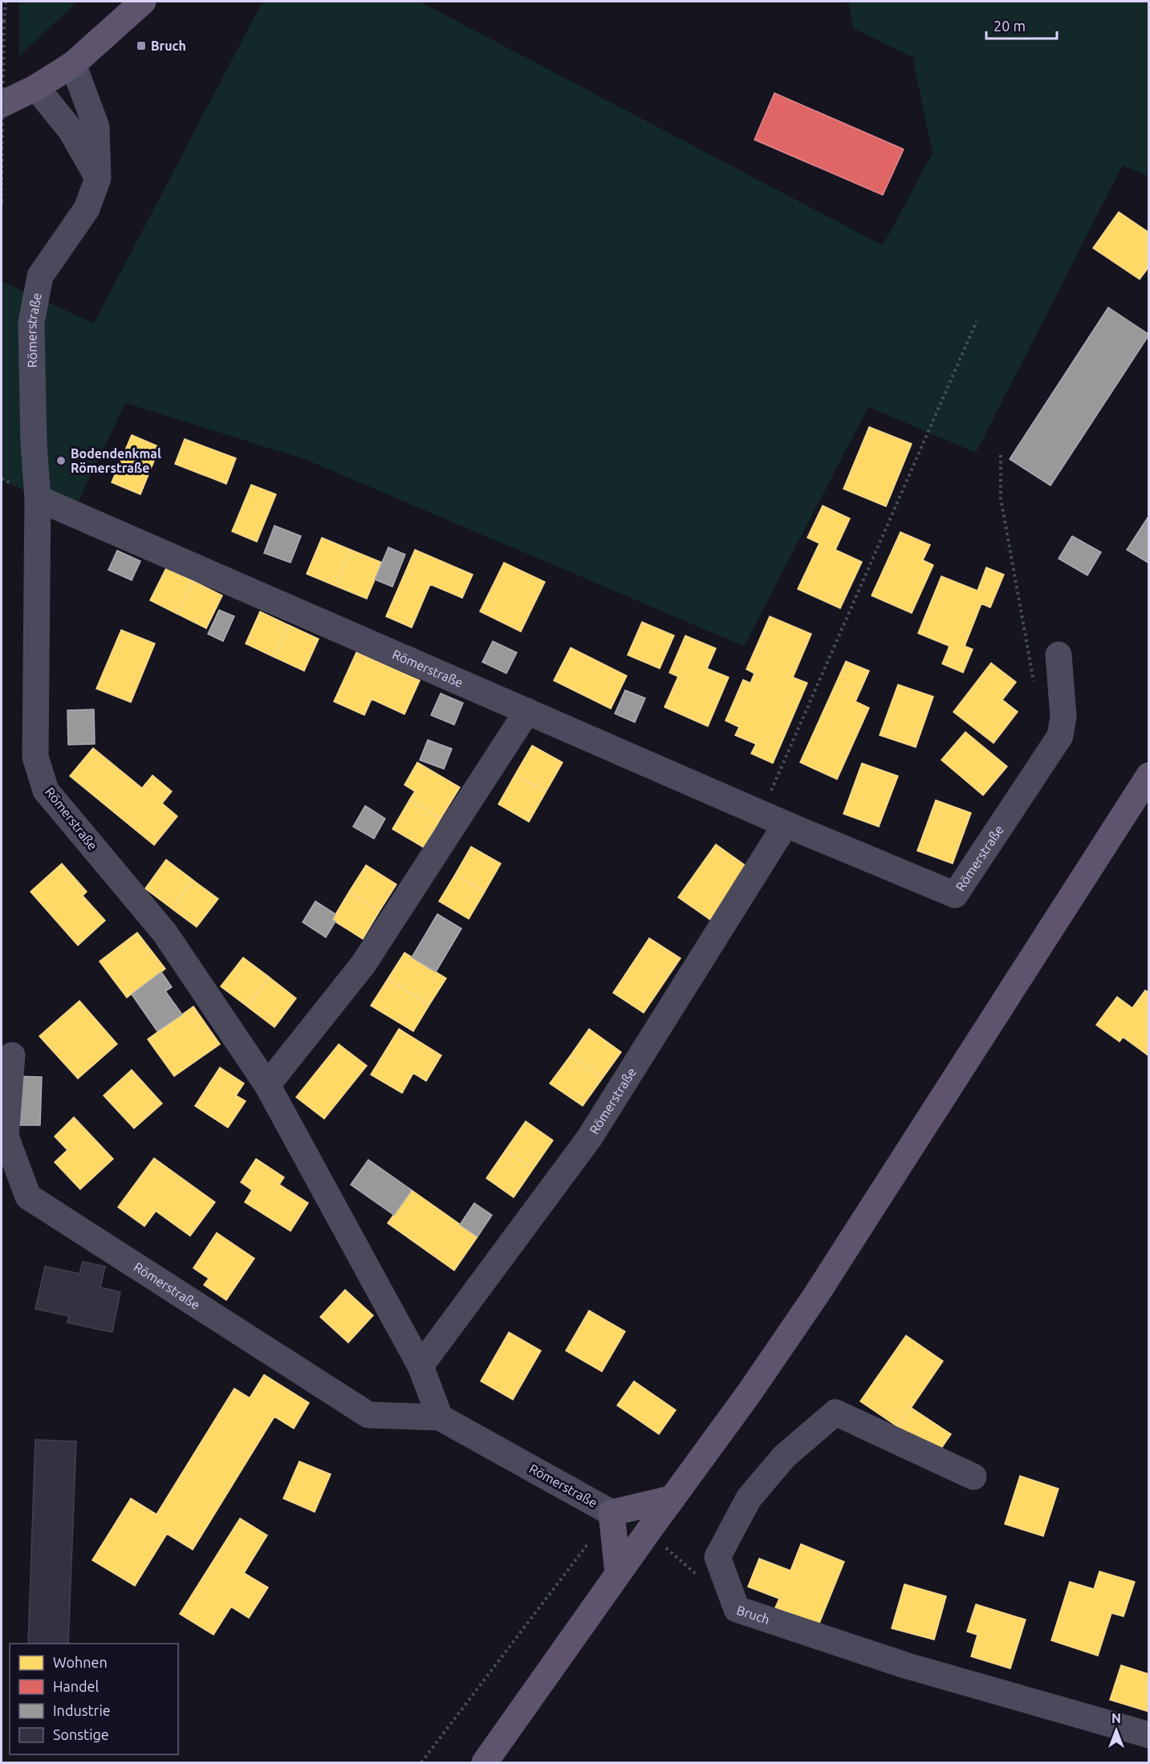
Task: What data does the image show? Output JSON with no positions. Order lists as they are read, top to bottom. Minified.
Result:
{"streets":{"street":["Römerstraße","Bruch"]},"places":{"transit":["Bruch"],"other":["Bodendenkmal Römerstraße"]},"legend":["Wohnen","Handel","Industrie","Sonstige"],"scale_bar":"20 m","north":"top"}
